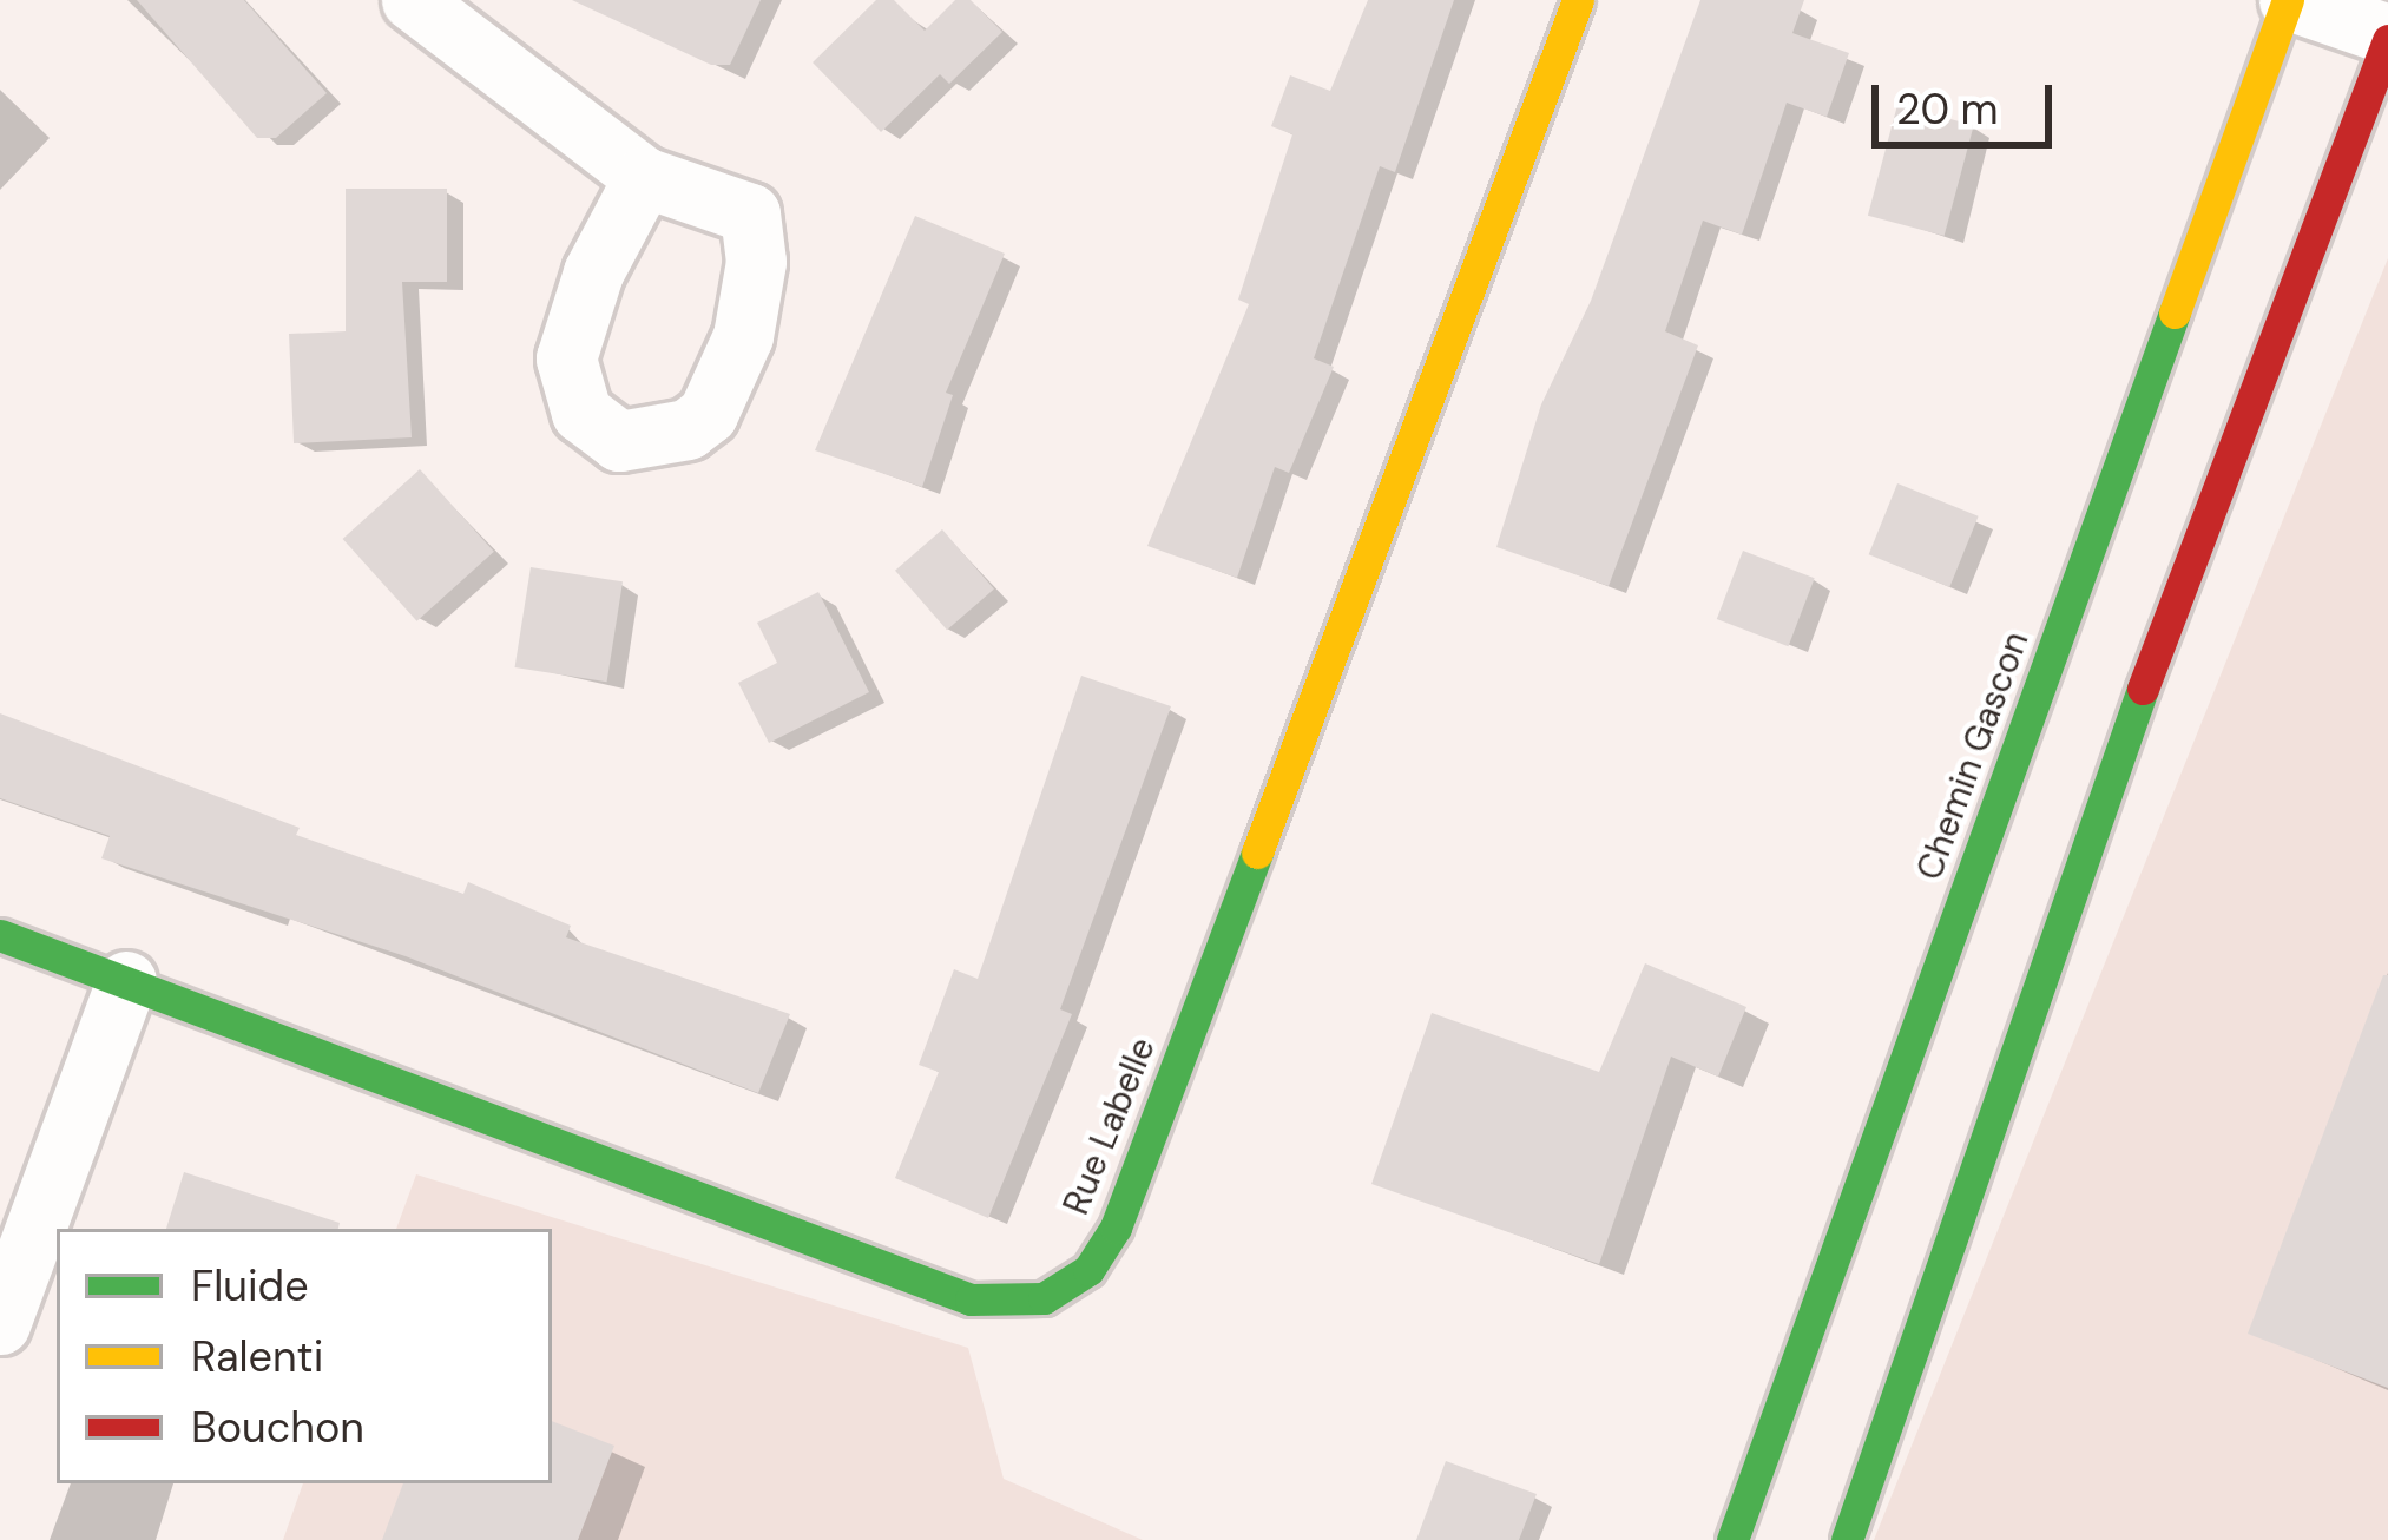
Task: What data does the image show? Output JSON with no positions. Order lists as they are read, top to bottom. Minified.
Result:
{"streets":{"main road":["Chemin Gascon","Rue Labelle"]},"legend":["Fluide","Ralenti","Bouchon"],"scale_bar":"20 m"}
